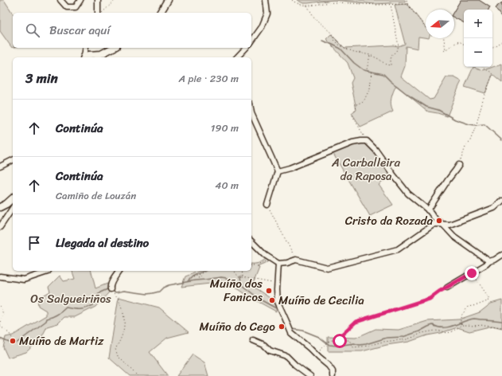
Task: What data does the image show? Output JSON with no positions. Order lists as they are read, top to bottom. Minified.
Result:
{"parks":["A Carballeira da Raposa","Os Salgueiriños"],"places":["Cristo da Rozada","Muíño dos Fanicos","Muíño de Cecilia","Muíño do Cego","Muíño de Martiz"],"north":"left","page":{"map_buttons":["+","−"],"search":"Buscar aquí","heading":["3 min","A pie · 230 m"],"list":[["Continúa","190 m"],["Continúa","Camiño de Louzán","40 m"],"Llegada al destino"]}}
